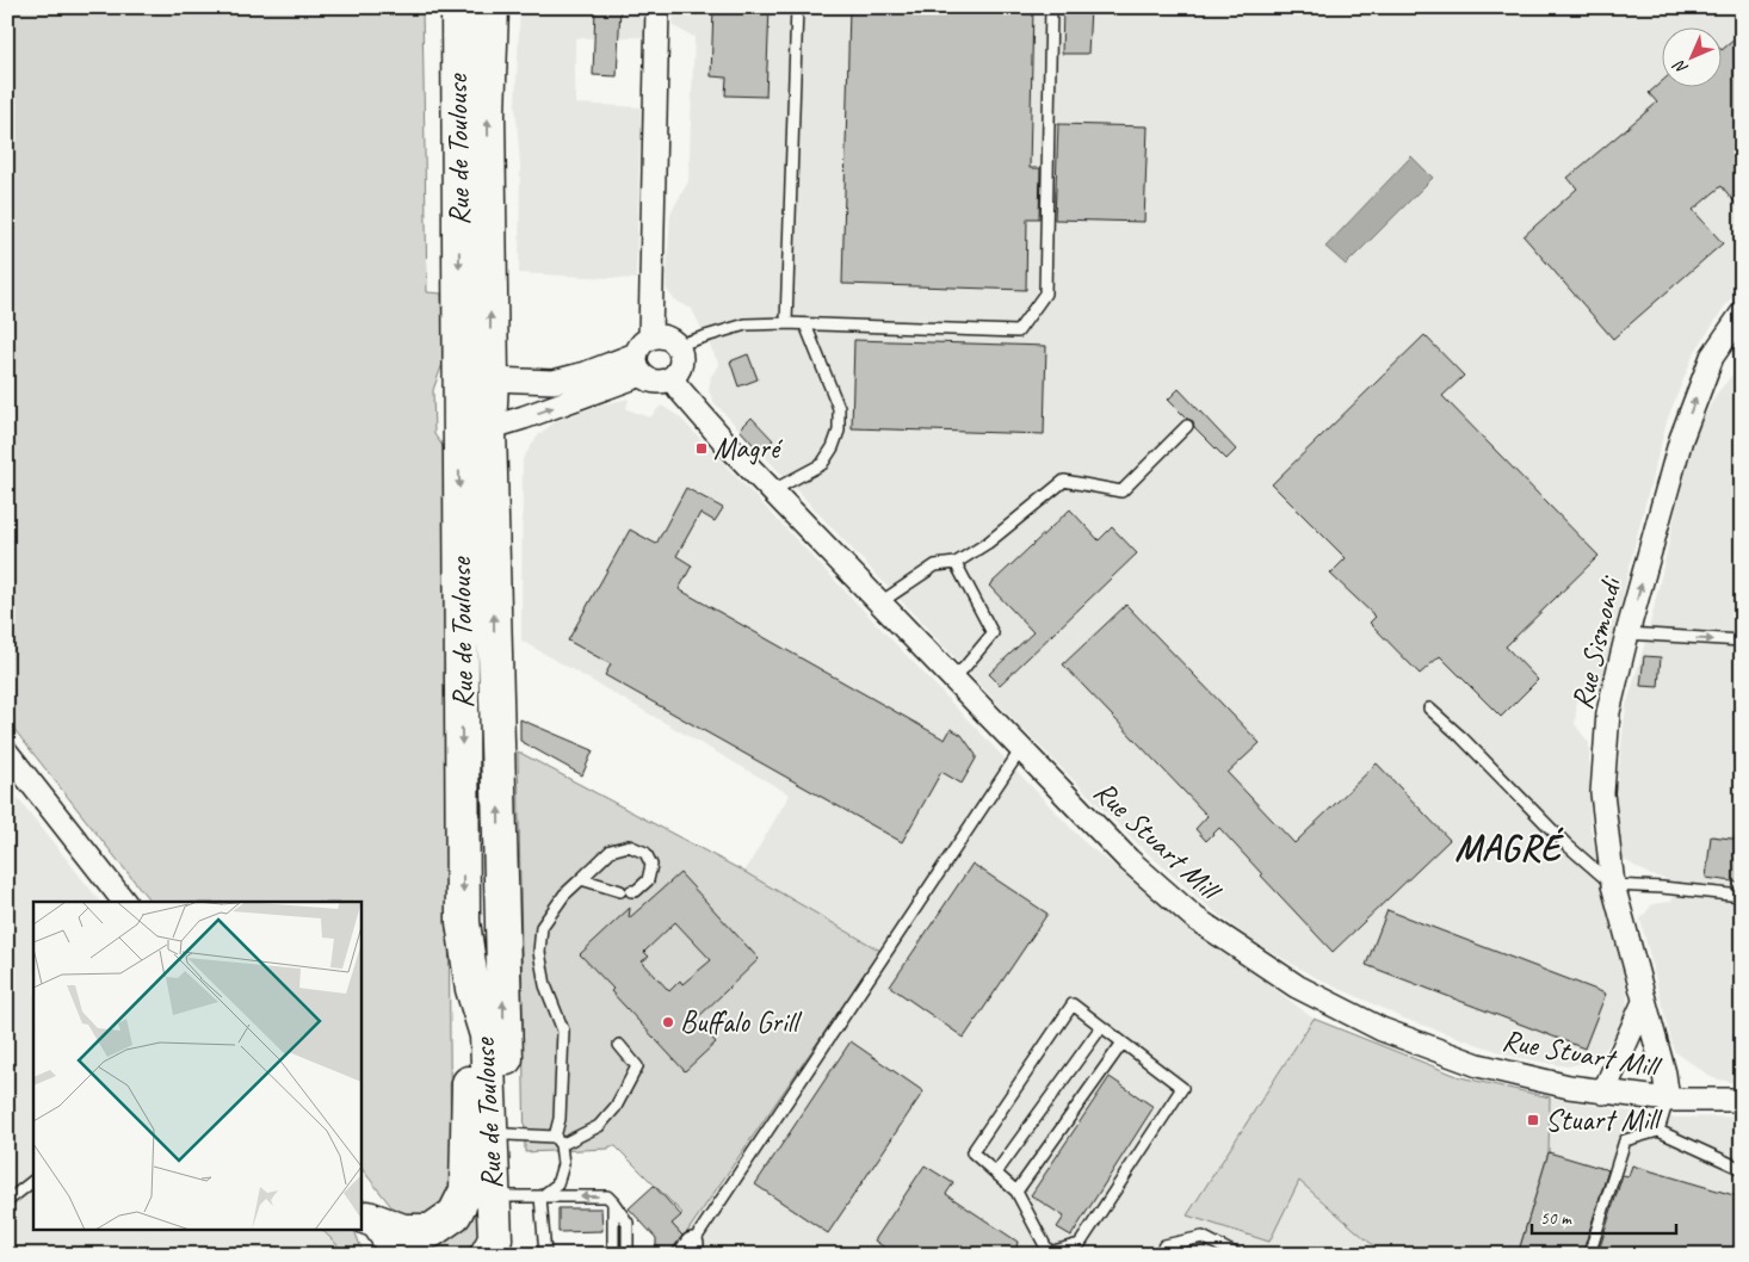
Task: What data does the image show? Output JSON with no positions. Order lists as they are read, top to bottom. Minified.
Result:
{"streets":{"main road":["Rue de Toulouse"],"street":["Rue Sismondi","Rue Stuart Mill"]},"crossings":[["Rue Sismondi","Rue Stuart Mill"]],"one_way":["Rue Sismondi"],"districts":["MAGRÉ"],"places":{"transit":["Magré","Stuart Mill"],"other":["Buffalo Grill"]},"scale_bar":"50 m","north":"bottom left"}
